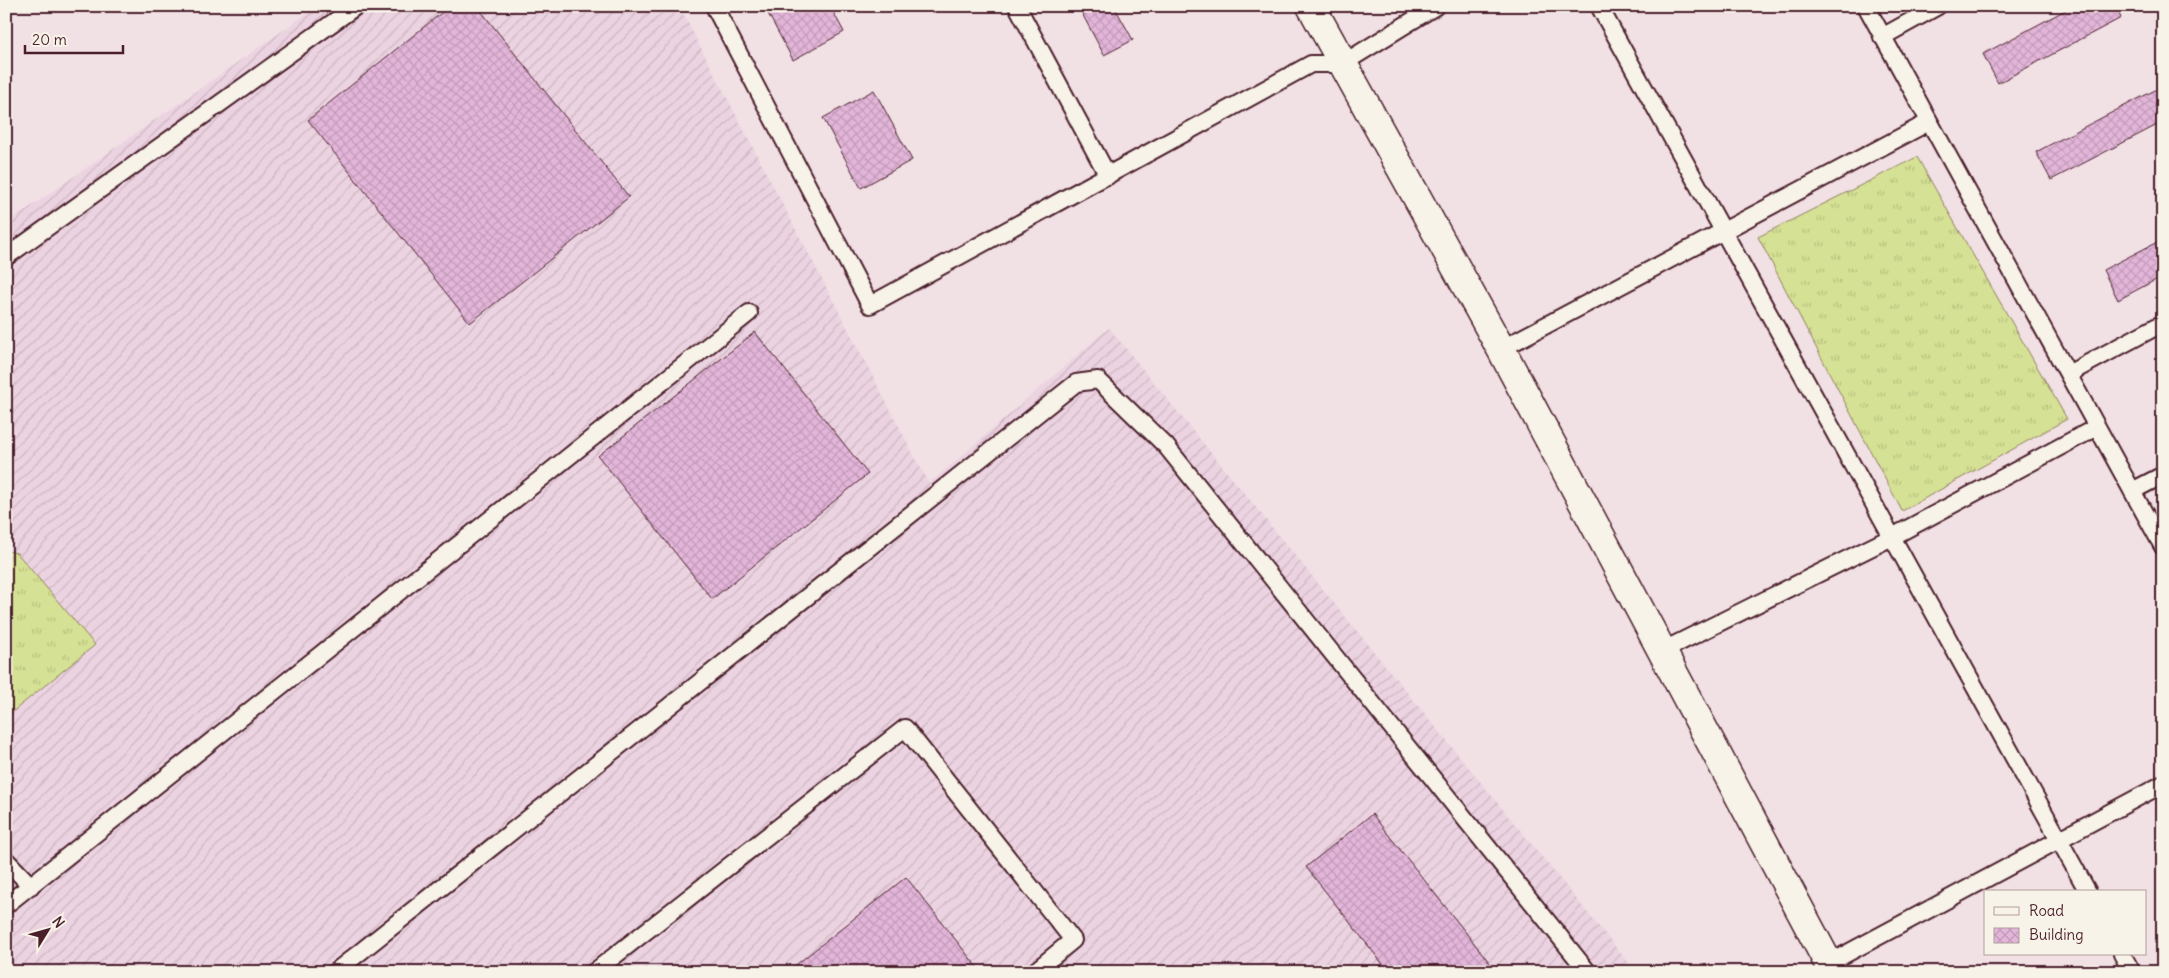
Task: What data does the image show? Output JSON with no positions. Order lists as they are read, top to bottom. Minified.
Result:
{"legend":["Road","Building"],"scale_bar":"20 m","north":"top right"}
